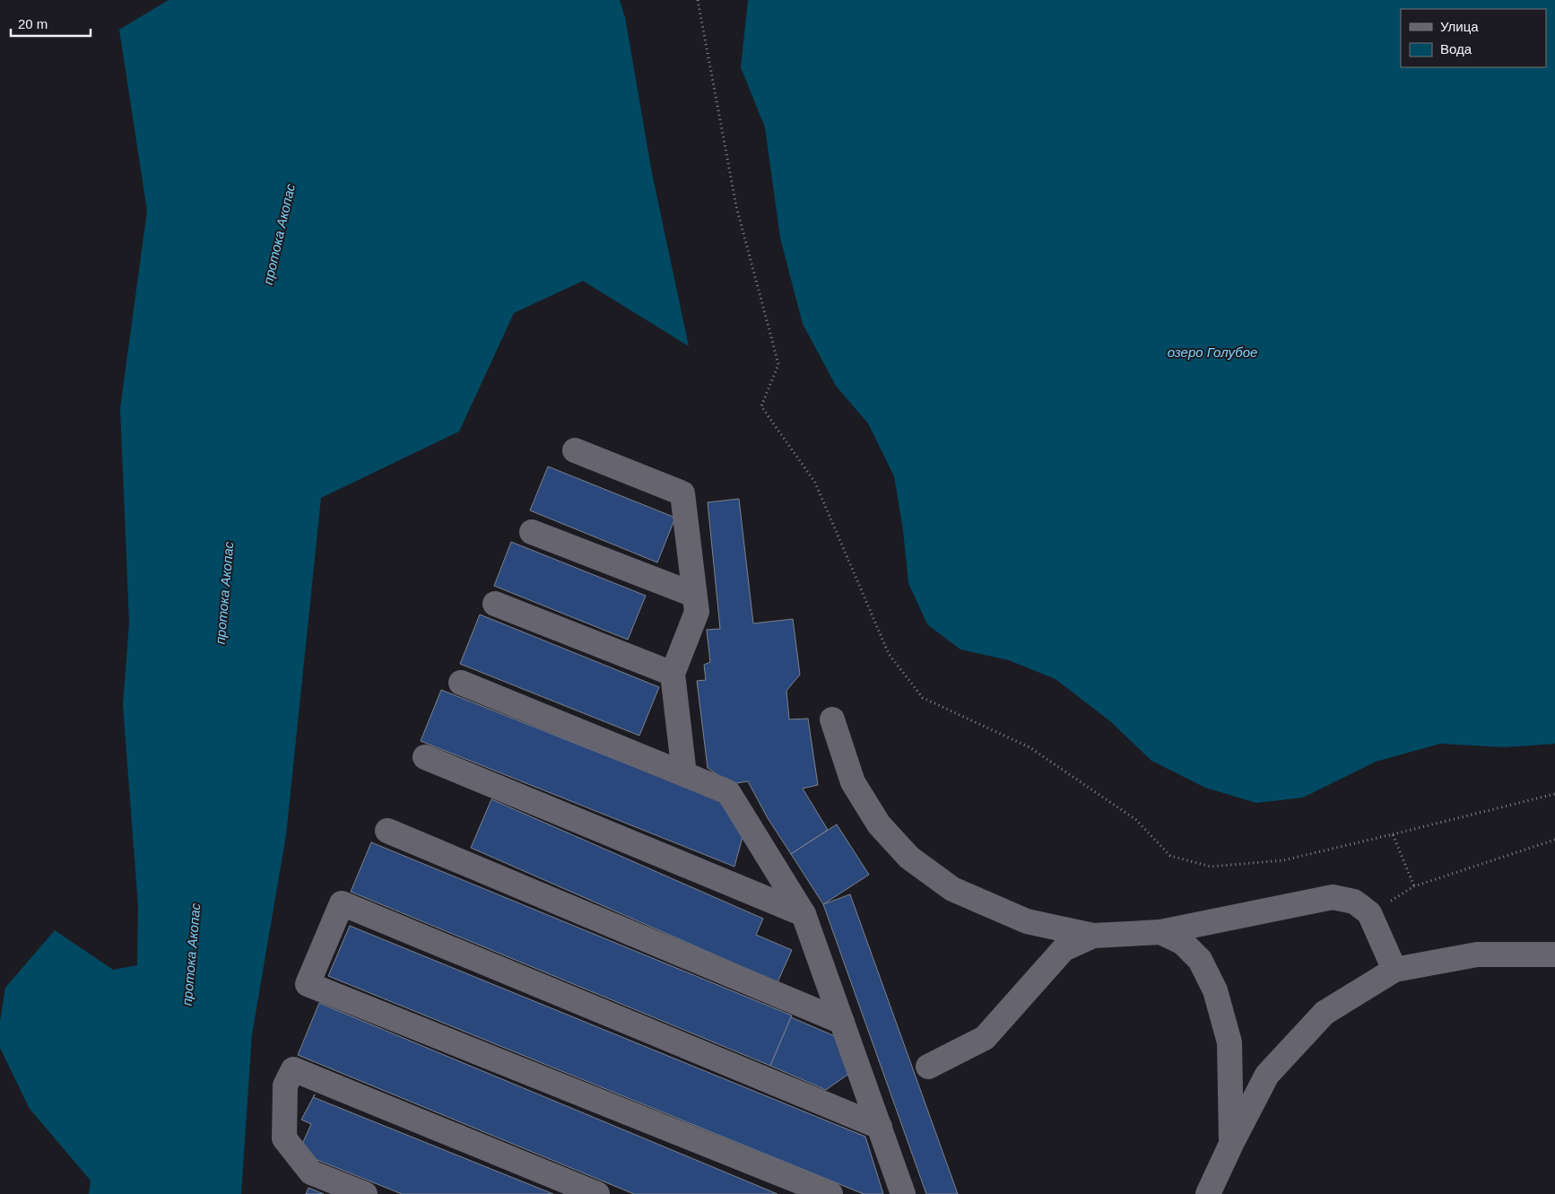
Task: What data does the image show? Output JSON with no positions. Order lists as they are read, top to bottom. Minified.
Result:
{"water":["протока Акопас","озеро Голубое"],"legend":["Улица","Вода"],"scale_bar":"20 m"}
